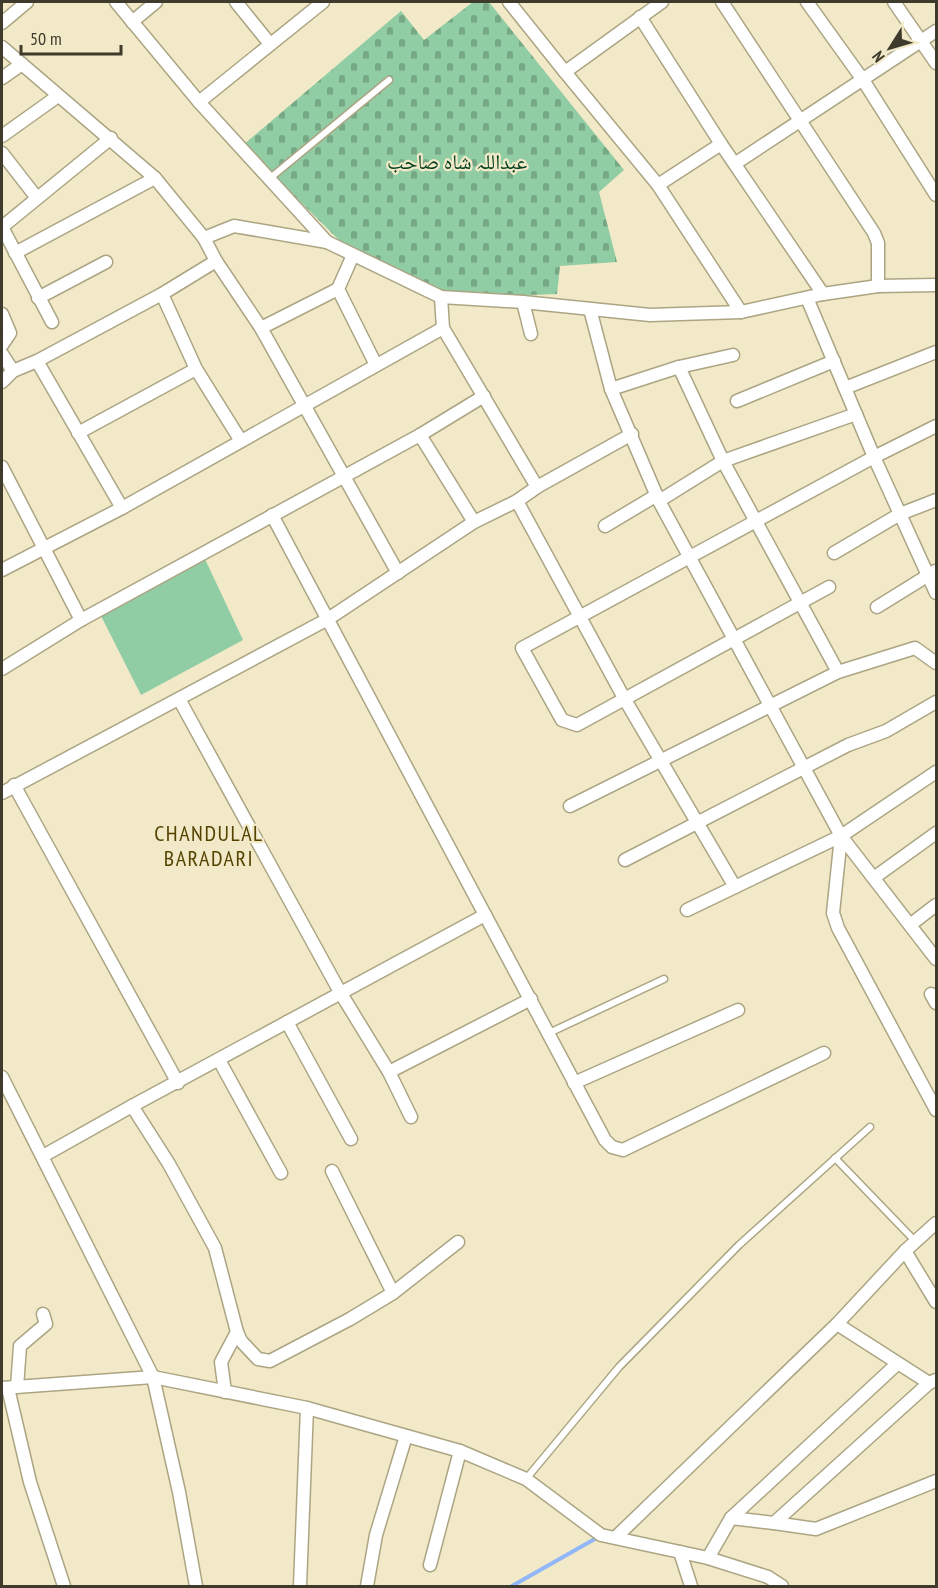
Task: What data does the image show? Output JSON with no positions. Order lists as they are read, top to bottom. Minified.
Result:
{"districts":["CHANDULAL BARADARI"],"parks":["عبداللہ شاہ صاحب"],"scale_bar":"50 m","north":"bottom left"}
